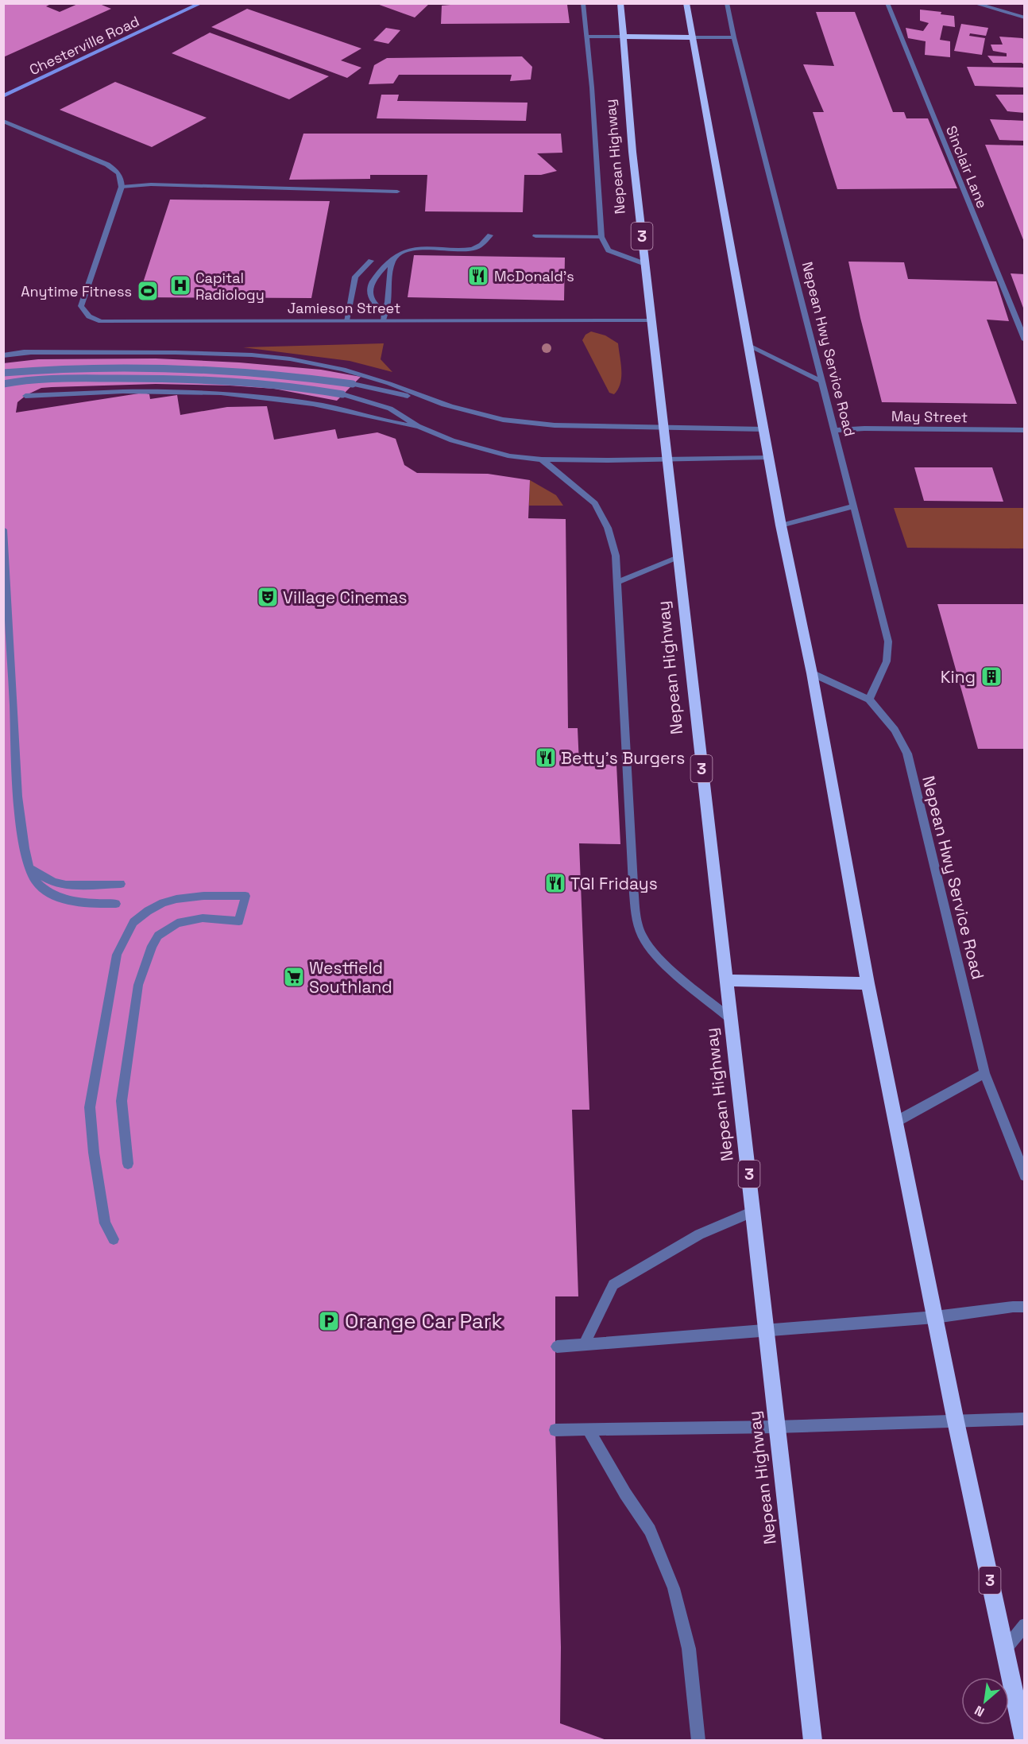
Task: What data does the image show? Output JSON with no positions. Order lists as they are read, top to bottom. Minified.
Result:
{"streets":{"highway":["Nepean Highway","3"],"main road":["Chesterville Road"],"street":["Sinclair Lane","Jamieson Street","Nepean Hwy Service Road","May Street"]},"crossings":[["Nepean Highway","Jamieson Street"],["3","Nepean Hwy Service Road"],["Nepean Hwy Service Road","May Street"]],"places":{"restaurant":["McDonald's","Betty's Burgers","TGI Fridays"],"hospital":["Capital Radiology"],"sports":["Anytime Fitness"],"theatre":["Village Cinemas"],"building":["King"],"supermarket":["Westfield Southland"],"parking":["Orange Car Park"]},"north":"bottom left"}
